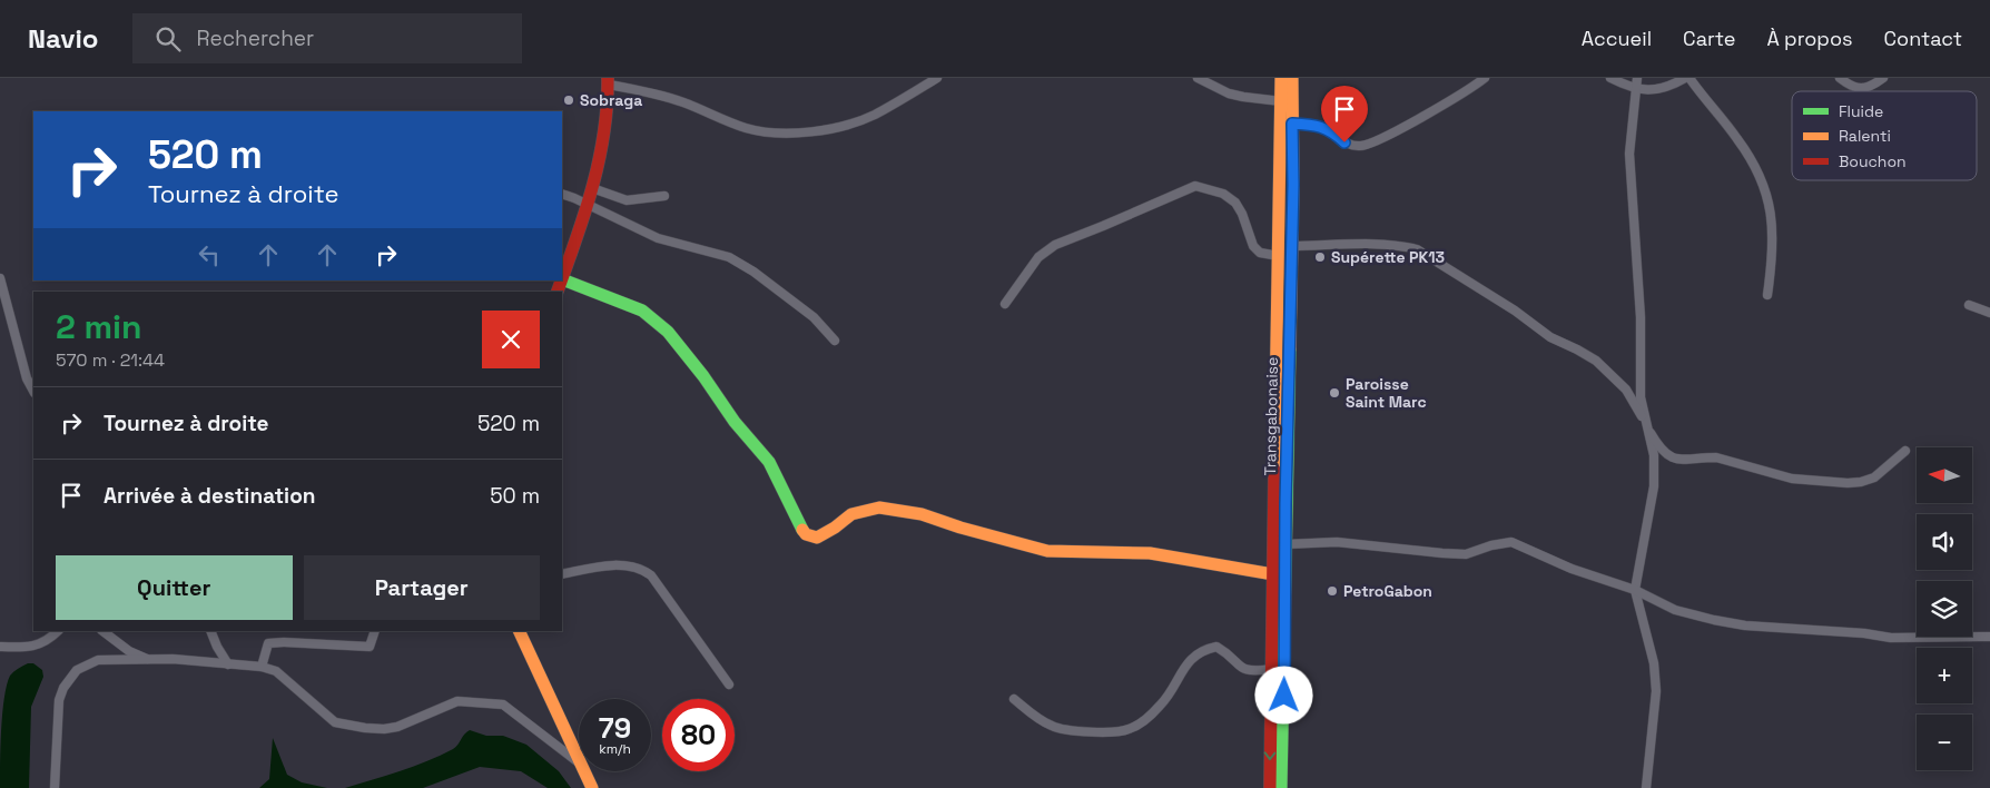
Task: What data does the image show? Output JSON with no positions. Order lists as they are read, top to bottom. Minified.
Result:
{"streets":{"main road":["Transgabonaise"]},"places":["Sobraga","Supérette PK13","Paroisse Saint Marc","PetroGabon"],"legend":["Fluide","Ralenti","Bouchon"],"north":"left","page":{"header":"Navio","search":"Rechercher","nav":["Accueil","Carte","À propos","Contact"],"turn":["520 m","Tournez à droite"],"heading":["2 min","570 m · 21:44"],"list":[{"name":"Tournez à droite","value":"520 m"},{"name":"Arrivée à destination","value":"50 m"}],"map_buttons":["+","−"],"buttons":["Quitter","Partager"],"speed":"79 km/h","limit":"80"}}
